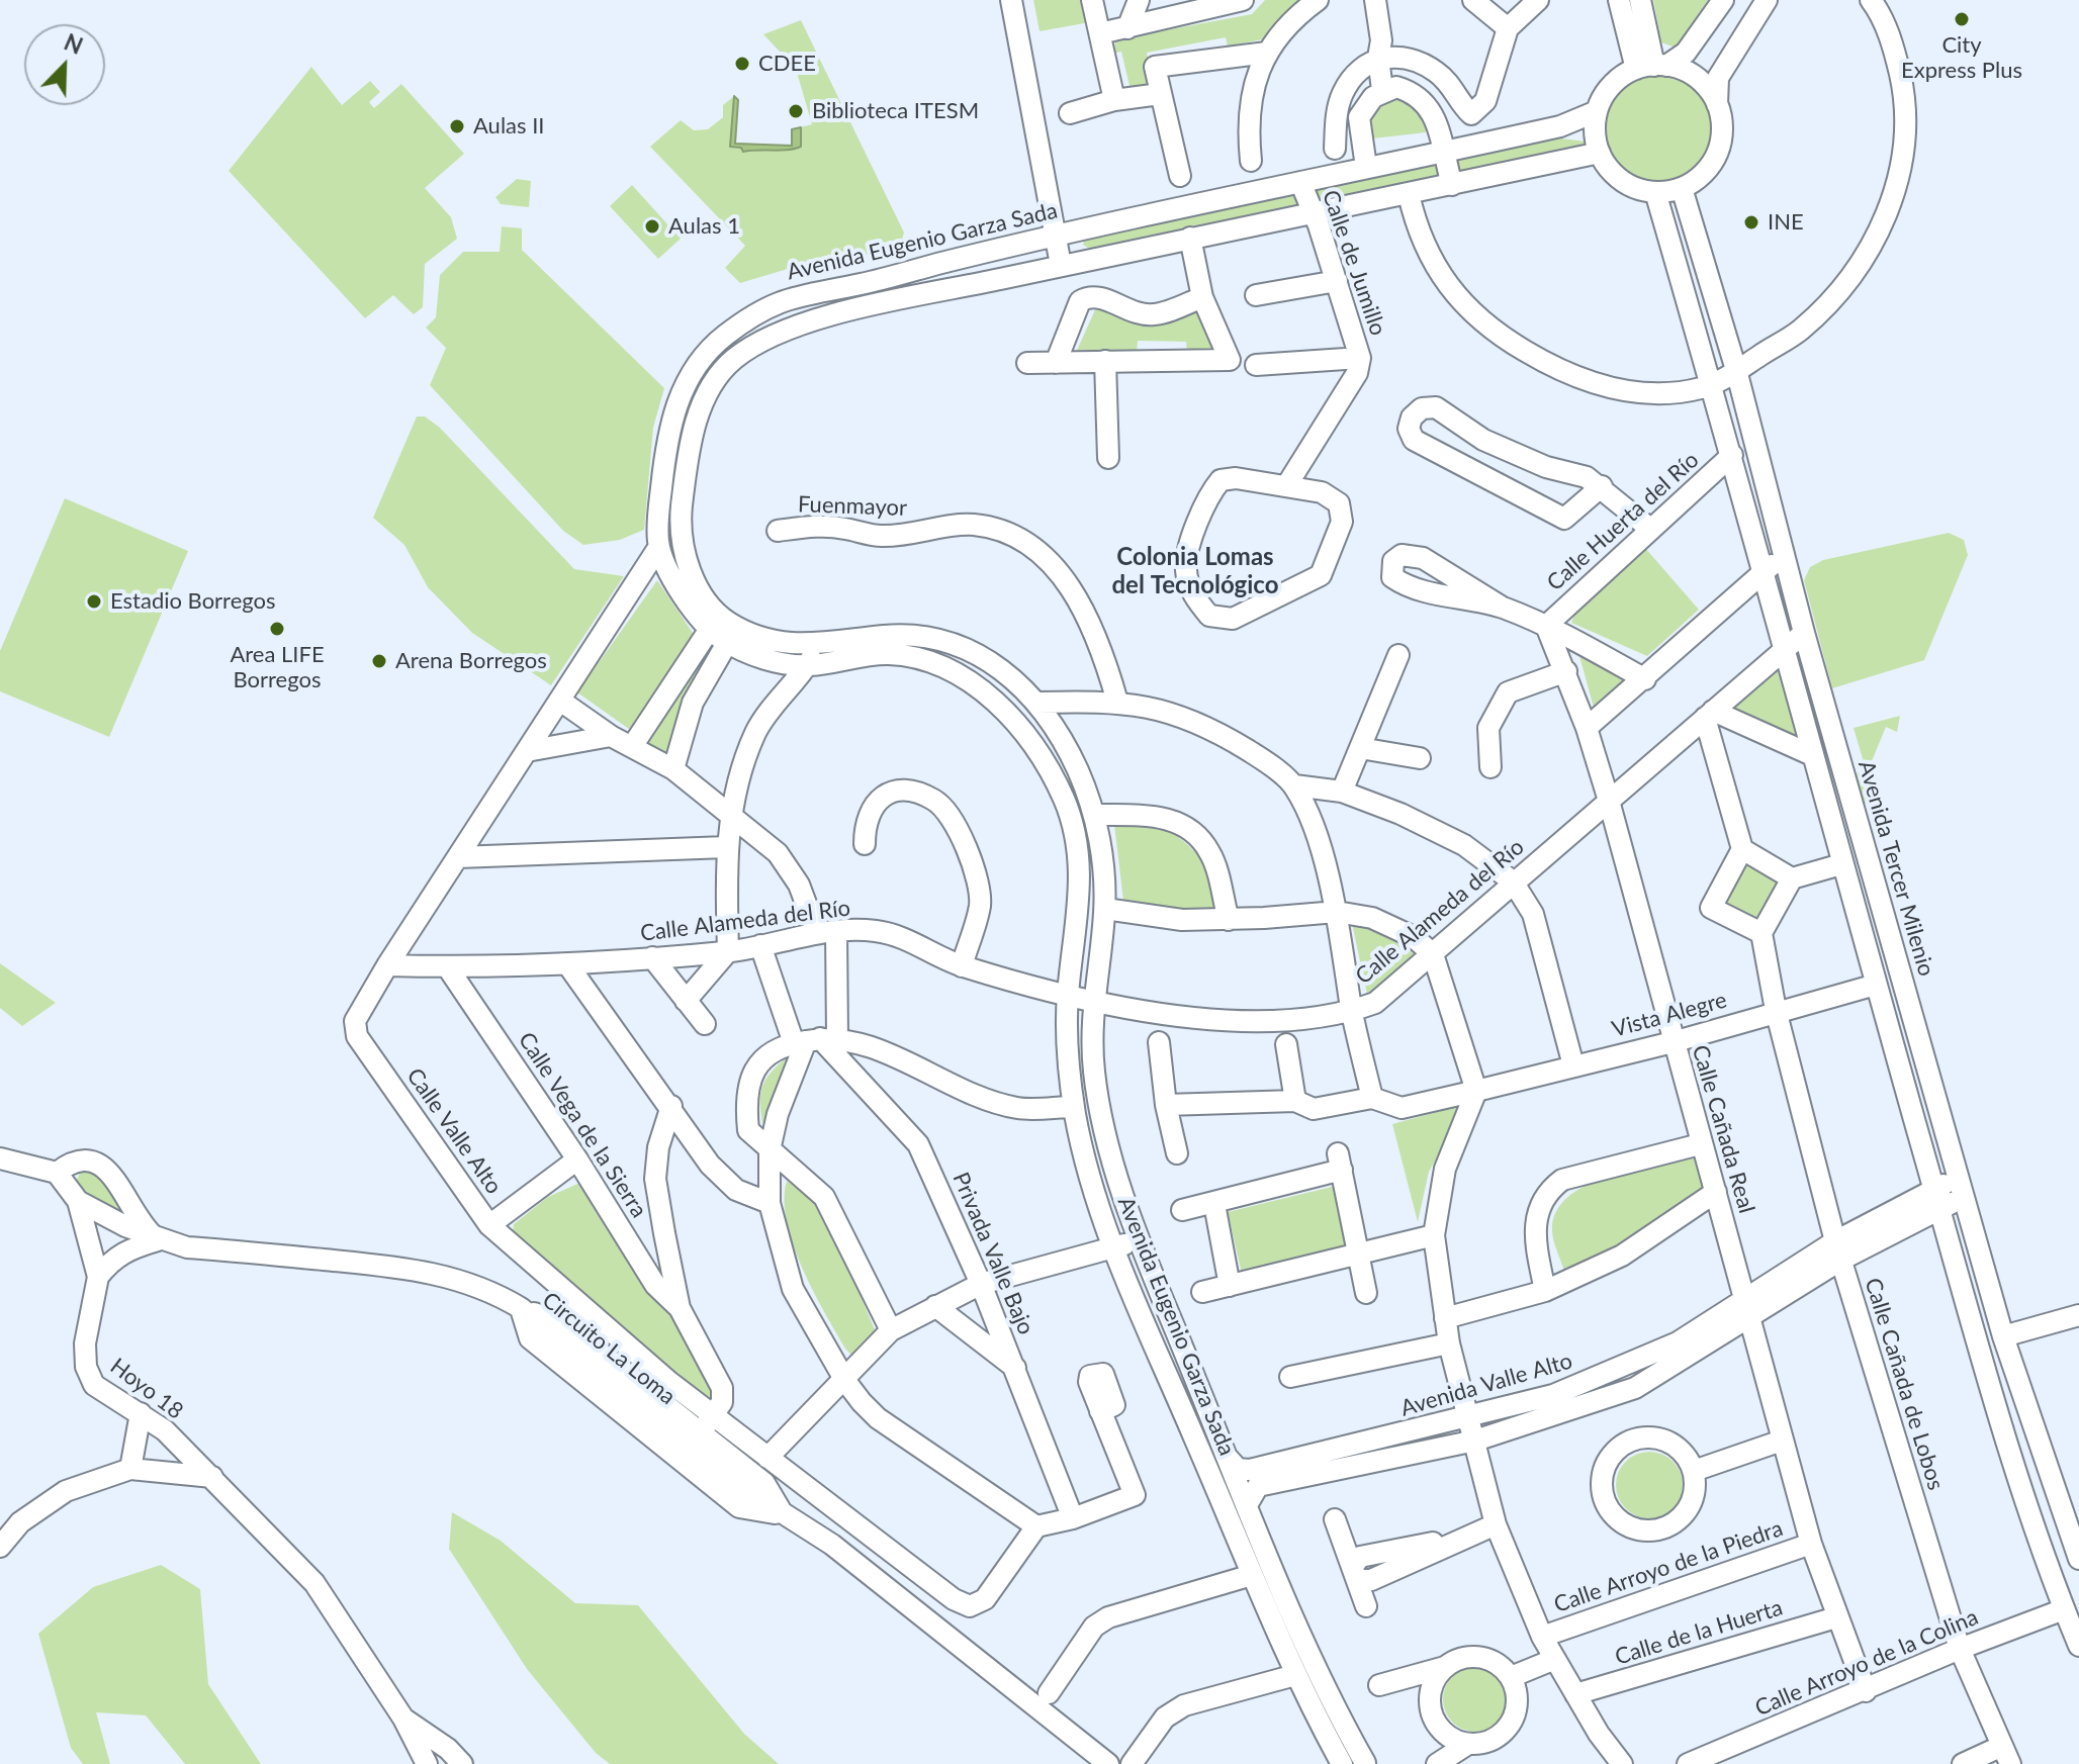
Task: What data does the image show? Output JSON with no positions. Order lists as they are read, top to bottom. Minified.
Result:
{"streets":{"street":["Avenida Eugenio Garza Sada","Calle de Jumillo","Fuenmayor","Calle Huerta del Río","Avenida Tercer Milenio","Calle Alameda del Río","Vista Alegre","Calle Vega de la Sierra","Calle Cañada Real","Calle Valle Alto","Privada Valle Bajo","Circuito La Loma","Calle Cañada de Lobos","Avenida Valle Alto","Hoyo 18","Calle Arroyo de la Piedra","Calle de la Huerta","Calle Arroyo de la Colina"]},"crossings":[["Avenida Eugenio Garza Sada","Calle de Jumillo"],["Avenida Eugenio Garza Sada","Avenida Tercer Milenio"],["Avenida Eugenio Garza Sada","Calle Alameda del Río"],["Avenida Eugenio Garza Sada","Calle Valle Alto"],["Avenida Eugenio Garza Sada","Avenida Valle Alto"],["Calle Huerta del Río","Calle Cañada Real"],["Avenida Tercer Milenio","Calle Alameda del Río"],["Avenida Tercer Milenio","Avenida Valle Alto"],["Calle Alameda del Río","Calle Vega de la Sierra"],["Calle Alameda del Río","Calle Cañada Real"],["Calle Alameda del Río","Calle Valle Alto"],["Vista Alegre","Calle Cañada Real"],["Vista Alegre","Calle Cañada de Lobos"],["Calle Cañada Real","Avenida Valle Alto"],["Calle Cañada Real","Calle Arroyo de la Piedra"],["Calle Cañada Real","Calle de la Huerta"],["Calle Cañada Real","Calle Arroyo de la Colina"],["Circuito La Loma","Hoyo 18"],["Calle Cañada de Lobos","Avenida Valle Alto"],["Calle Cañada de Lobos","Calle Arroyo de la Colina"]],"districts":["Colonia Lomas del Tecnológico"],"places":["City Express Plus","CDEE","Biblioteca ITESM","Aulas II","INE","Aulas 1","Estadio Borregos","Area LIFE Borregos","Arena Borregos"],"north":"top right"}
